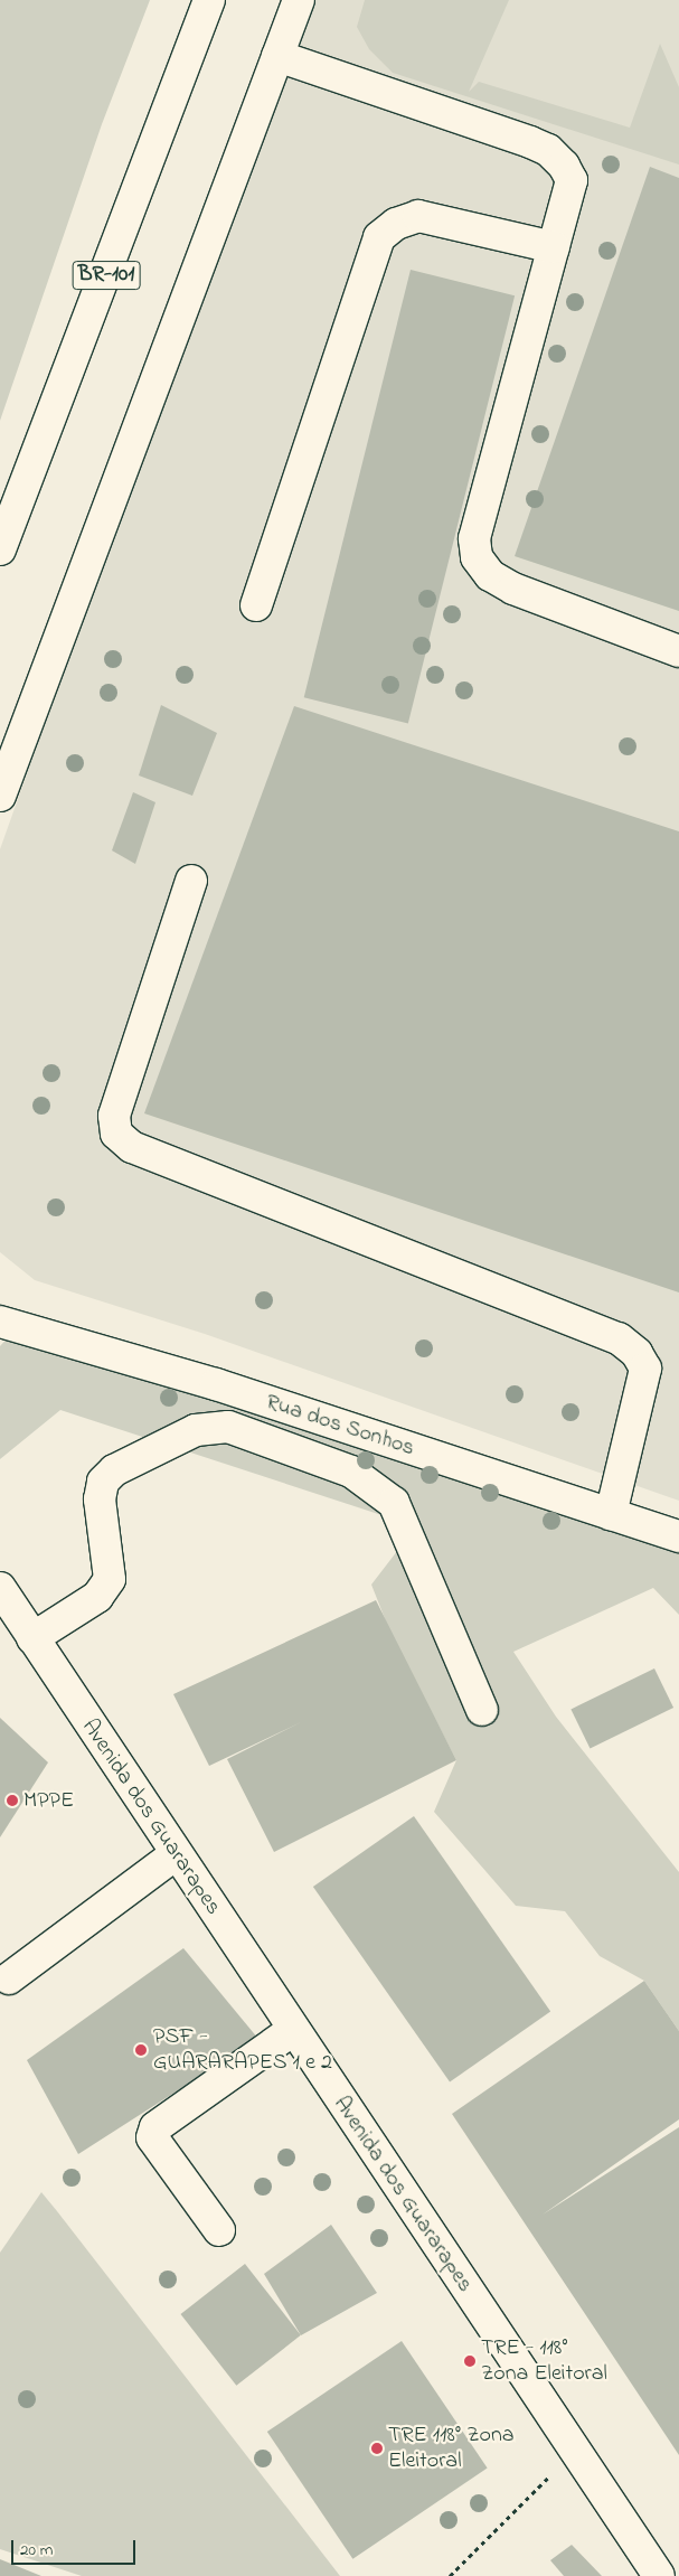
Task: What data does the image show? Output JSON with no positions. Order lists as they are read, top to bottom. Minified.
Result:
{"streets":{"main road":["BR-101","Rua dos Sonhos","Avenida dos Guararapes"]},"places":["MPPE","PSF - GUARARAPES 1 e 2","TRE - 118° Zona Eleitoral","TRE 118° Zona Eleitoral"],"scale_bar":"20 m"}
